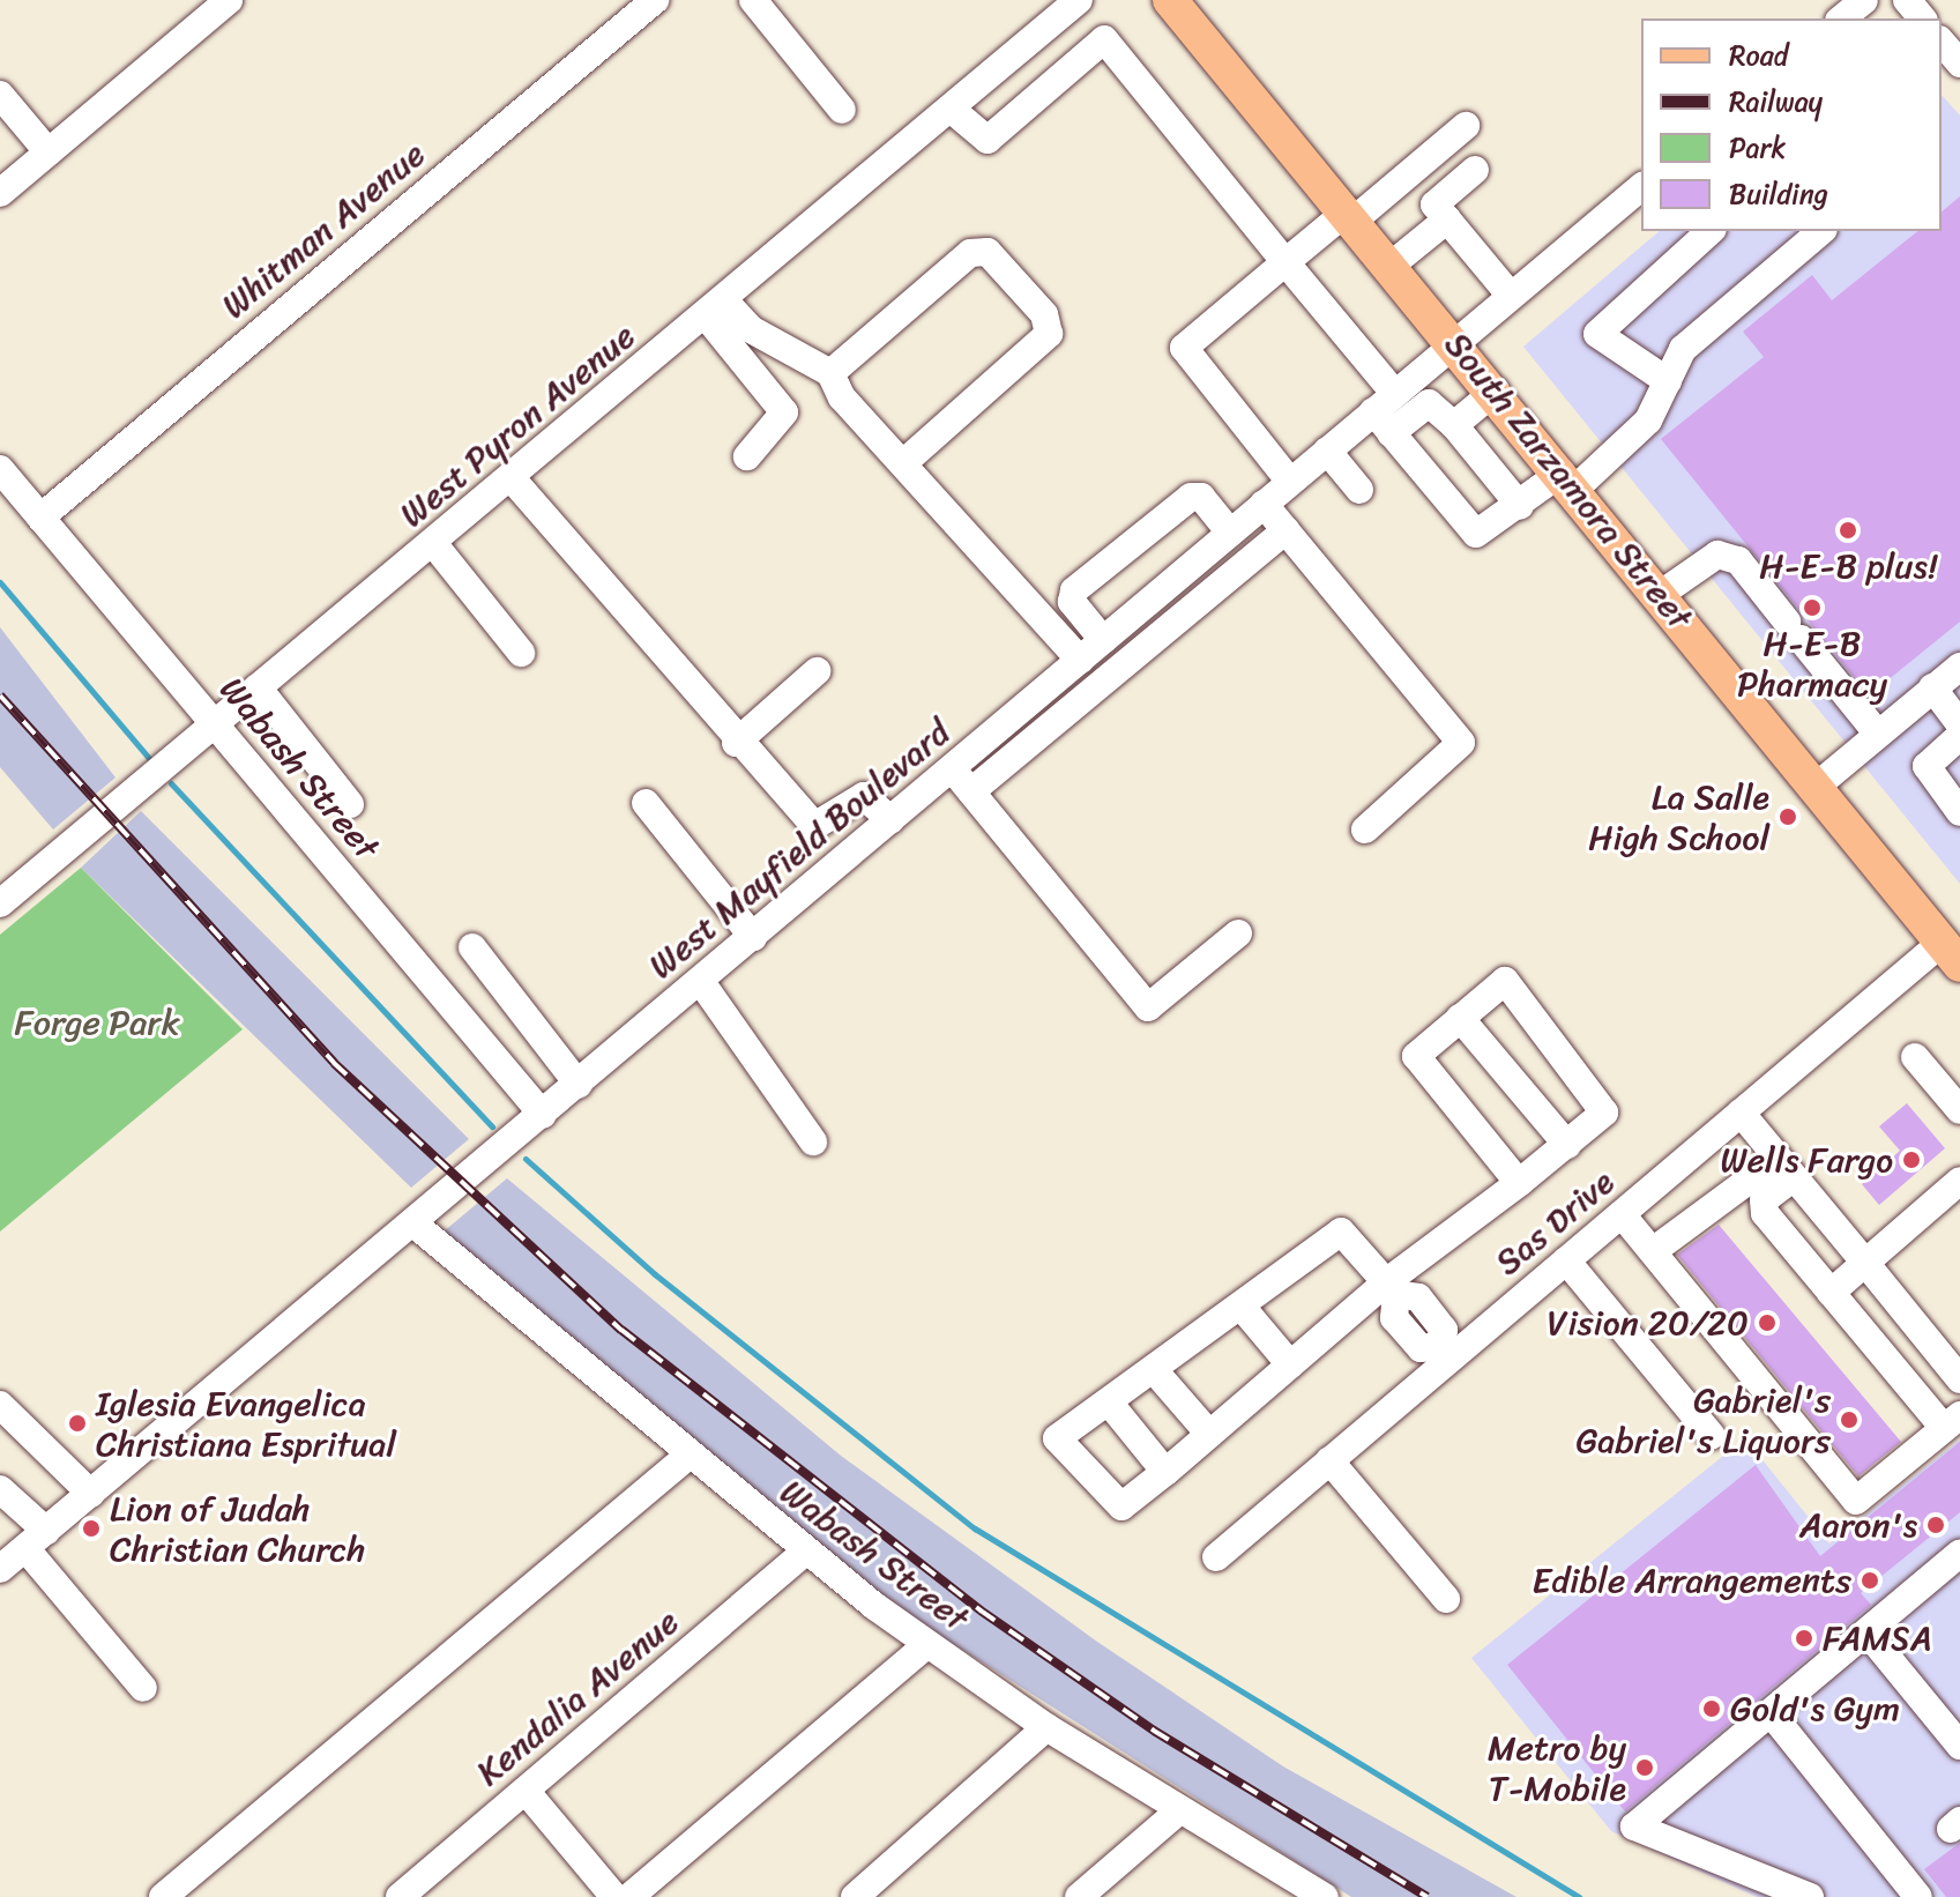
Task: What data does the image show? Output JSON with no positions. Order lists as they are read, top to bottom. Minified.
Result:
{"streets":{"main road":["South Zarzamora Street"],"street":["Whitman Avenue","West Pyron Avenue","Wabash Street","West Mayfield Boulevard","Sas Drive","Kendalia Avenue"]},"crossings":[["Whitman Avenue","Wabash Street"],["West Pyron Avenue","Wabash Street"],["South Zarzamora Street","West Mayfield Boulevard"],["South Zarzamora Street","Sas Drive"],["Wabash Street","West Mayfield Boulevard"],["Wabash Street","Kendalia Avenue"]],"parks":["Forge Park"],"places":["H-E-B plus!","H-E-B Pharmacy","La Salle High School","Wells Fargo","Vision 20/20","Gabriel's Gabriel's Liquors","Iglesia Evangelica Christiana Espritual","Aaron's","Lion of Judah Christian Church","Edible Arrangements","FAMSA","Gold's Gym","Metro by T-Mobile"],"legend":["Road","Railway","Park","Building"]}
